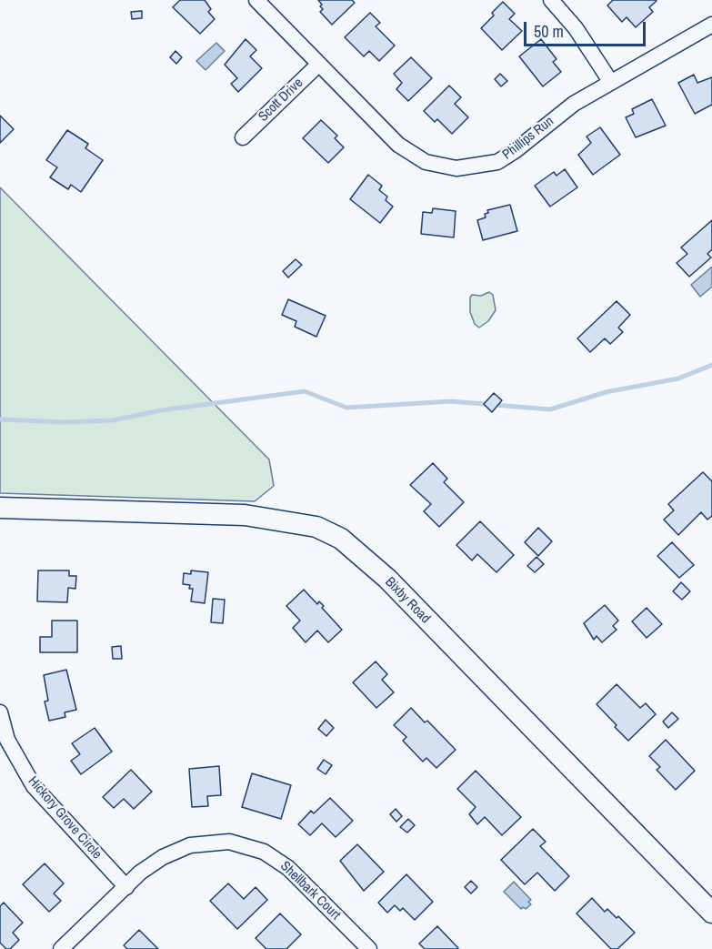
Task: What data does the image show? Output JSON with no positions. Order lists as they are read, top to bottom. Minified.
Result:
{"streets":{"street":["Scott Drive","Phillips Run","Bixby Road","Hickory Grove Circle","Shellbark Court"]},"crossings":[["Scott Drive","Phillips Run"],["Hickory Grove Circle","Shellbark Court"]],"scale_bar":"50 m"}
